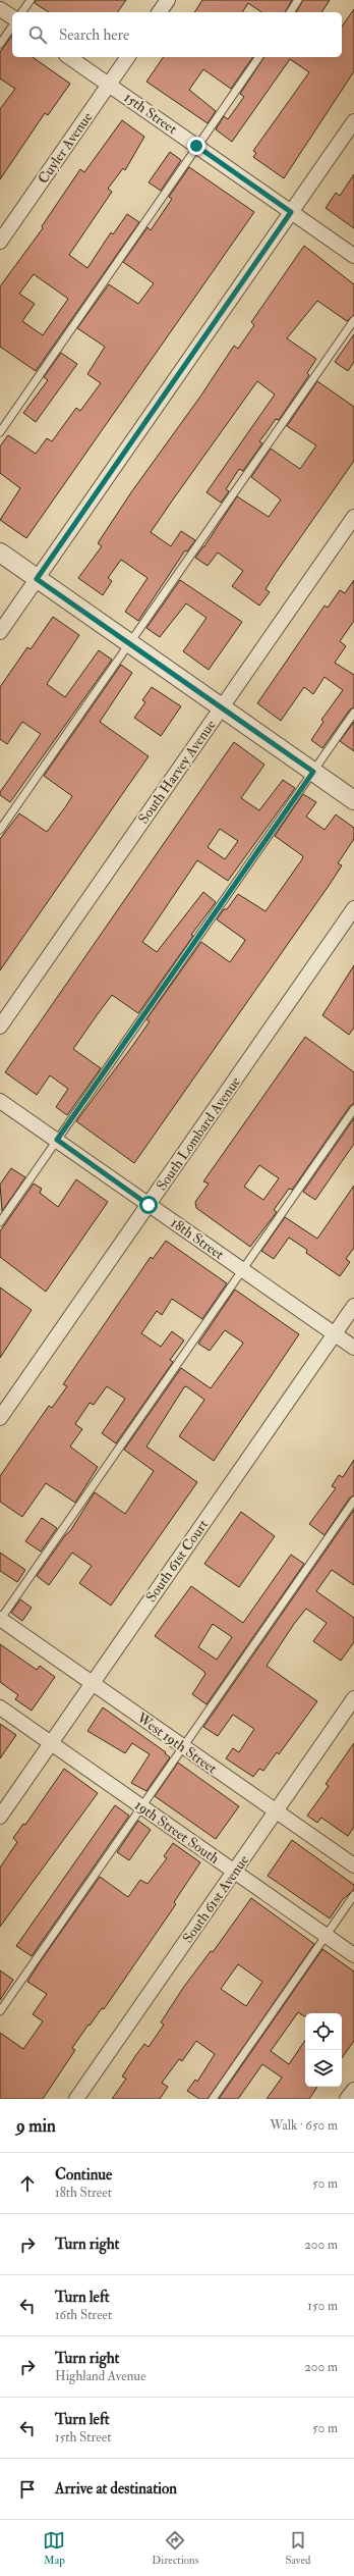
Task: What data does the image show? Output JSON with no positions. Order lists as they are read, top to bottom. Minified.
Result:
{"streets":{"street":["15th Street","Cuyler Avenue","South Harvey Avenue","South Lombard Avenue","18th Street","South 61st Court","West 19th Street","19th Street South","South 61st Avenue"]},"crossings":[["15th Street","Cuyler Avenue"],["South Lombard Avenue","18th Street"],["18th Street","South 61st Court"],["South 61st Court","West 19th Street"],["South 61st Court","19th Street South"],["West 19th Street","South 61st Avenue"],["19th Street South","South 61st Avenue"]],"page":{"search":"Search here","heading":["9 min","Walk · 650 m"],"list":[["Continue","18th Street","50 m"],["Turn right","200 m"],["Turn left","16th Street","150 m"],["Turn right","Highland Avenue","200 m"],["Turn left","15th Street","50 m"],"Arrive at destination"],"nav":["Map","Directions","Saved"]}}
